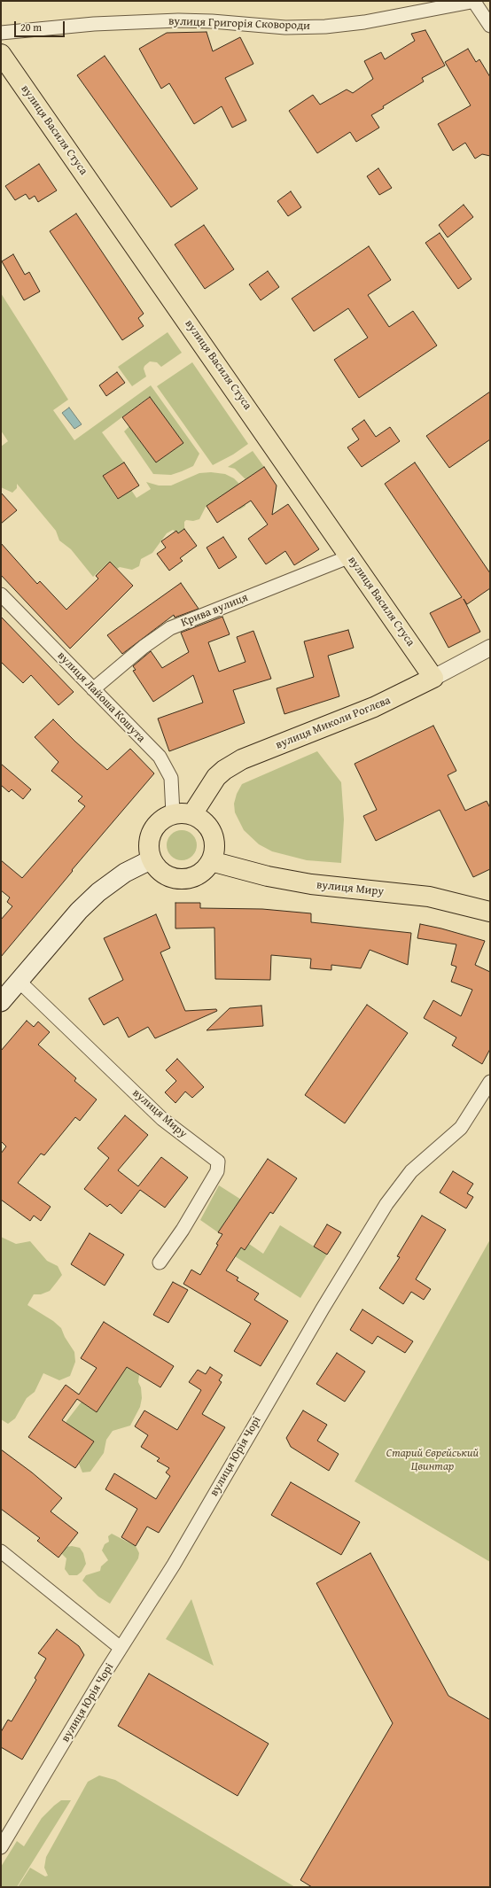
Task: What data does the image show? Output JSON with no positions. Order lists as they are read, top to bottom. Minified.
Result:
{"streets":{"main road":["вулиця Василя Стуса","вулиця Миколи Роглєва","вулиця Миру"],"street":["вулиця Григорія Сковороди","Крива вулиця","вулиця Лайоша Кошута","вулиця Юрія Чорі"]},"crossings":[["вулиця Василя Стуса","Крива вулиця"],["вулиця Василя Стуса","вулиця Миколи Роглєва"],["Крива вулиця","вулиця Лайоша Кошута"],["вулиця Лайоша Кошута","вулиця Миколи Роглєва"],["вулиця Лайоша Кошута","вулиця Миру"],["вулиця Миколи Роглєва","вулиця Миру"]],"parks":["Старий Єврейський Цвинтар"],"scale_bar":"20 m"}
